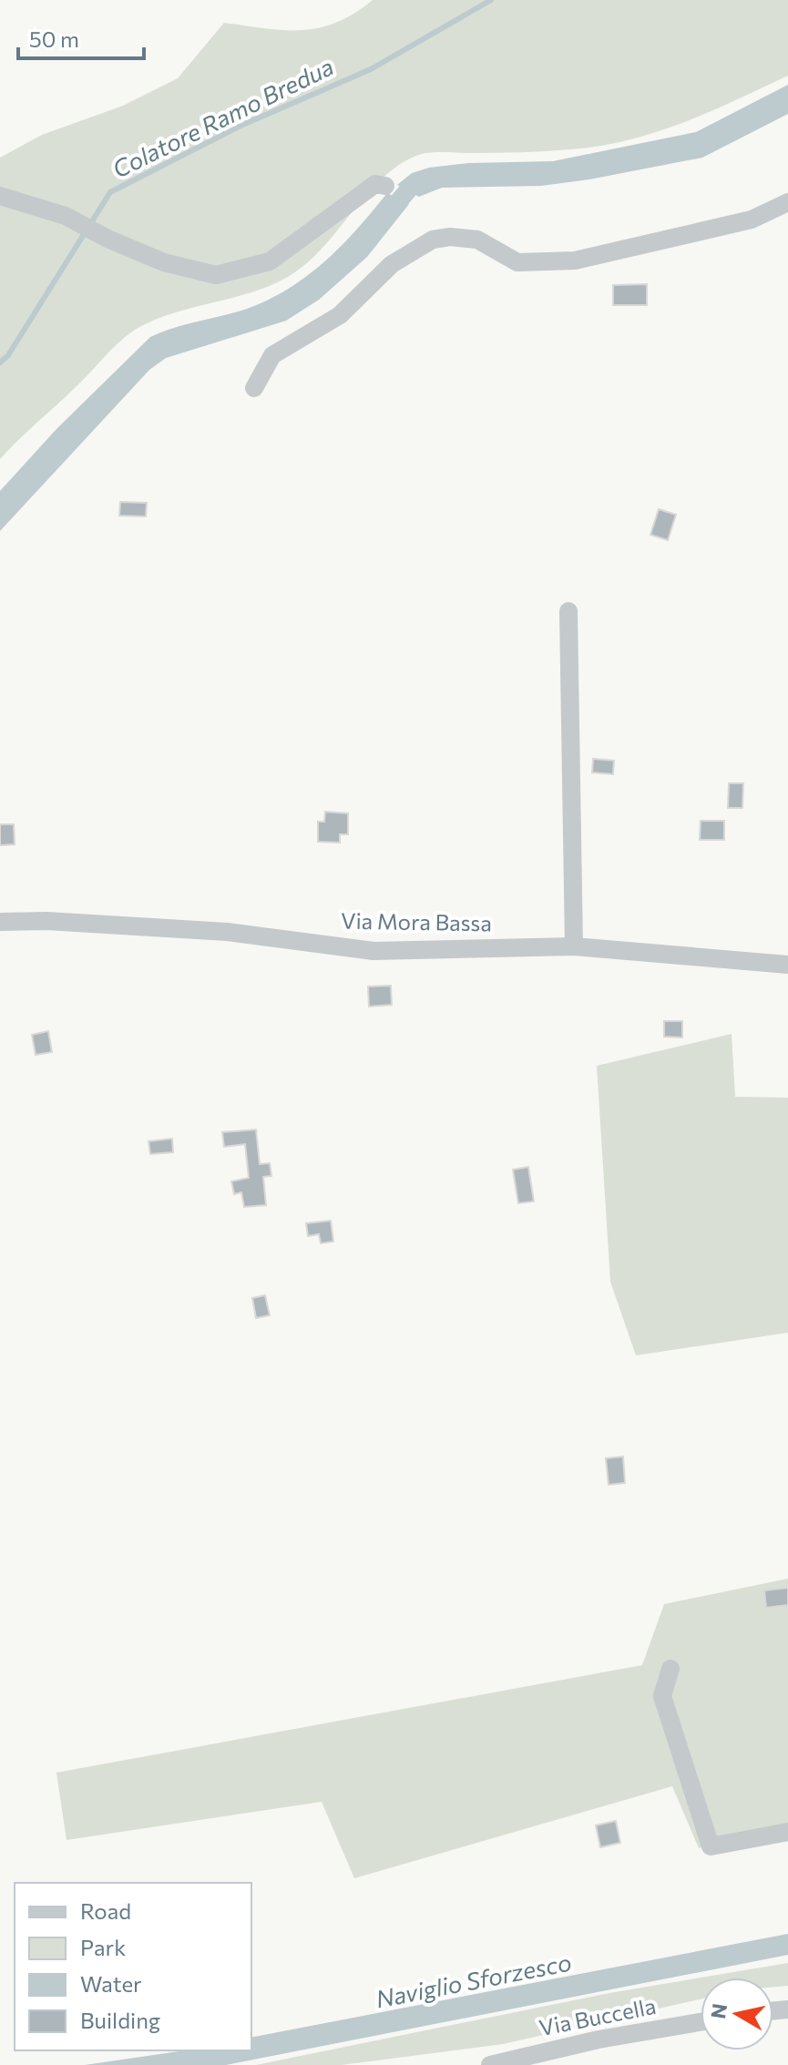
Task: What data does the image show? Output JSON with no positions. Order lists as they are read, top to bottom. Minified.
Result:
{"streets":{"street":["Via Mora Bassa","Via Buccella"]},"water":["Colatore Ramo Bredua","Naviglio Sforzesco"],"legend":["Road","Park","Water","Building"],"scale_bar":"50 m","north":"left"}
